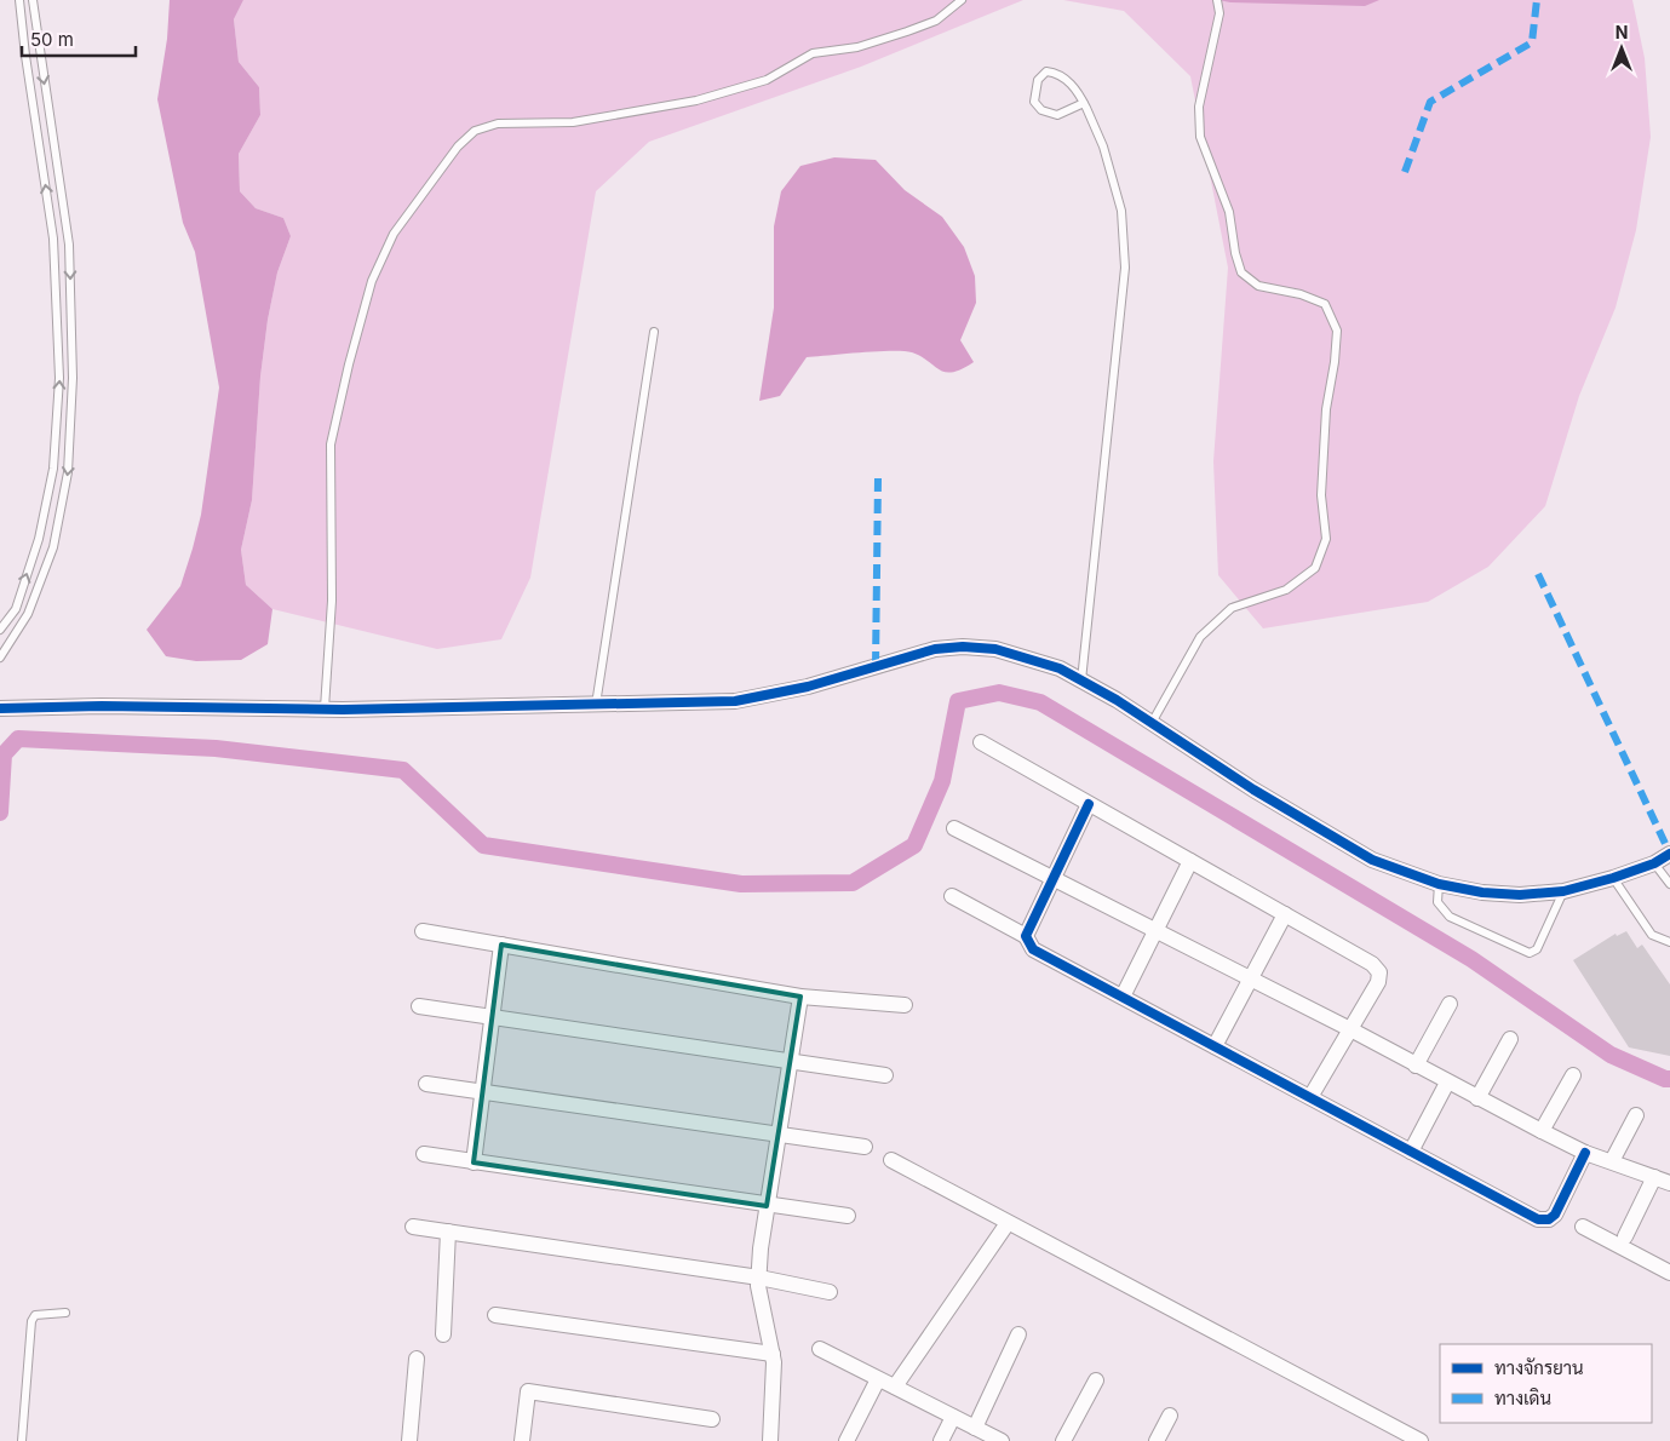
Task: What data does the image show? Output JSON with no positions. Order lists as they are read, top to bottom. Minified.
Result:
{"legend":["ทางจักรยาน","ทางเดิน"],"scale_bar":"50 m","north":"top"}
